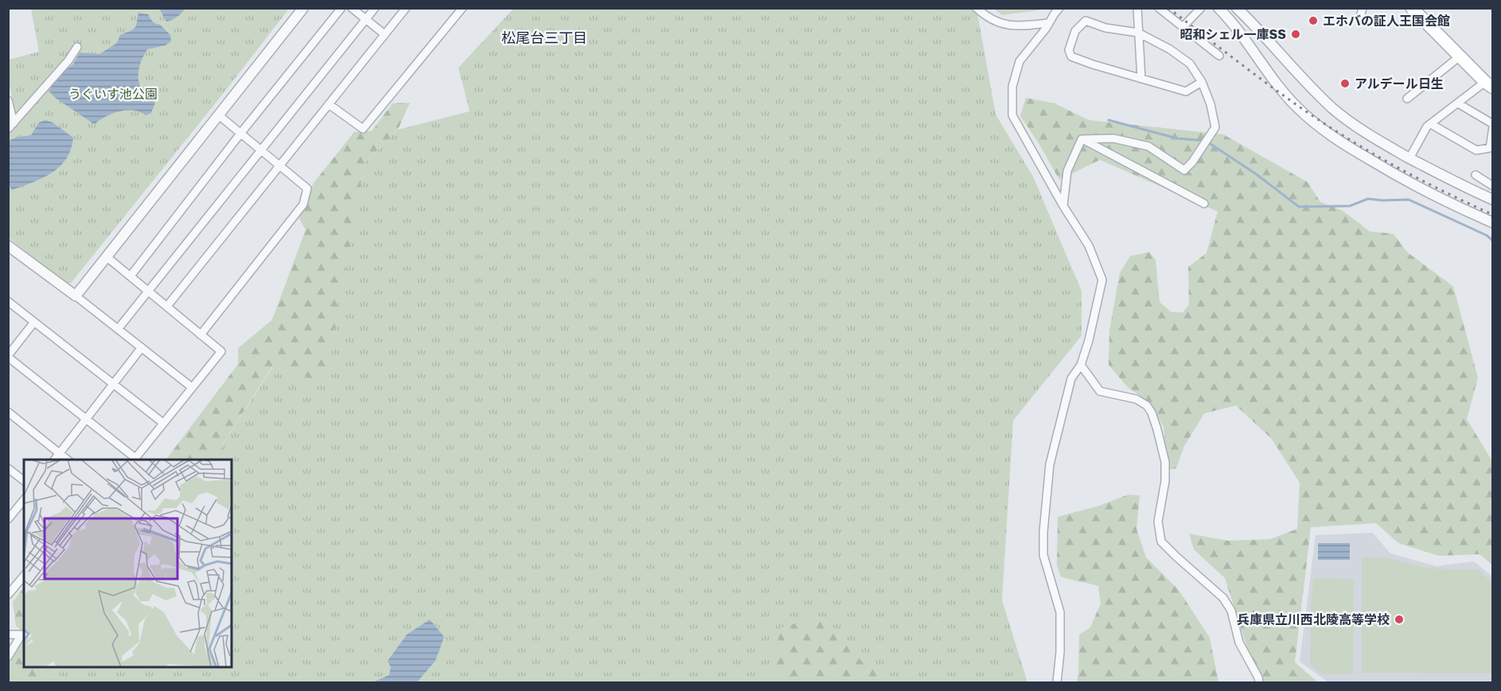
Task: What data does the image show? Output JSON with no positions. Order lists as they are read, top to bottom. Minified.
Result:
{"districts":["松尾台三丁目"],"parks":["うぐいす池公園"],"places":["エホバの証人王国会館","昭和シェル一庫SS","アルデール日生","兵庫県立川西北陵高等学校"]}
